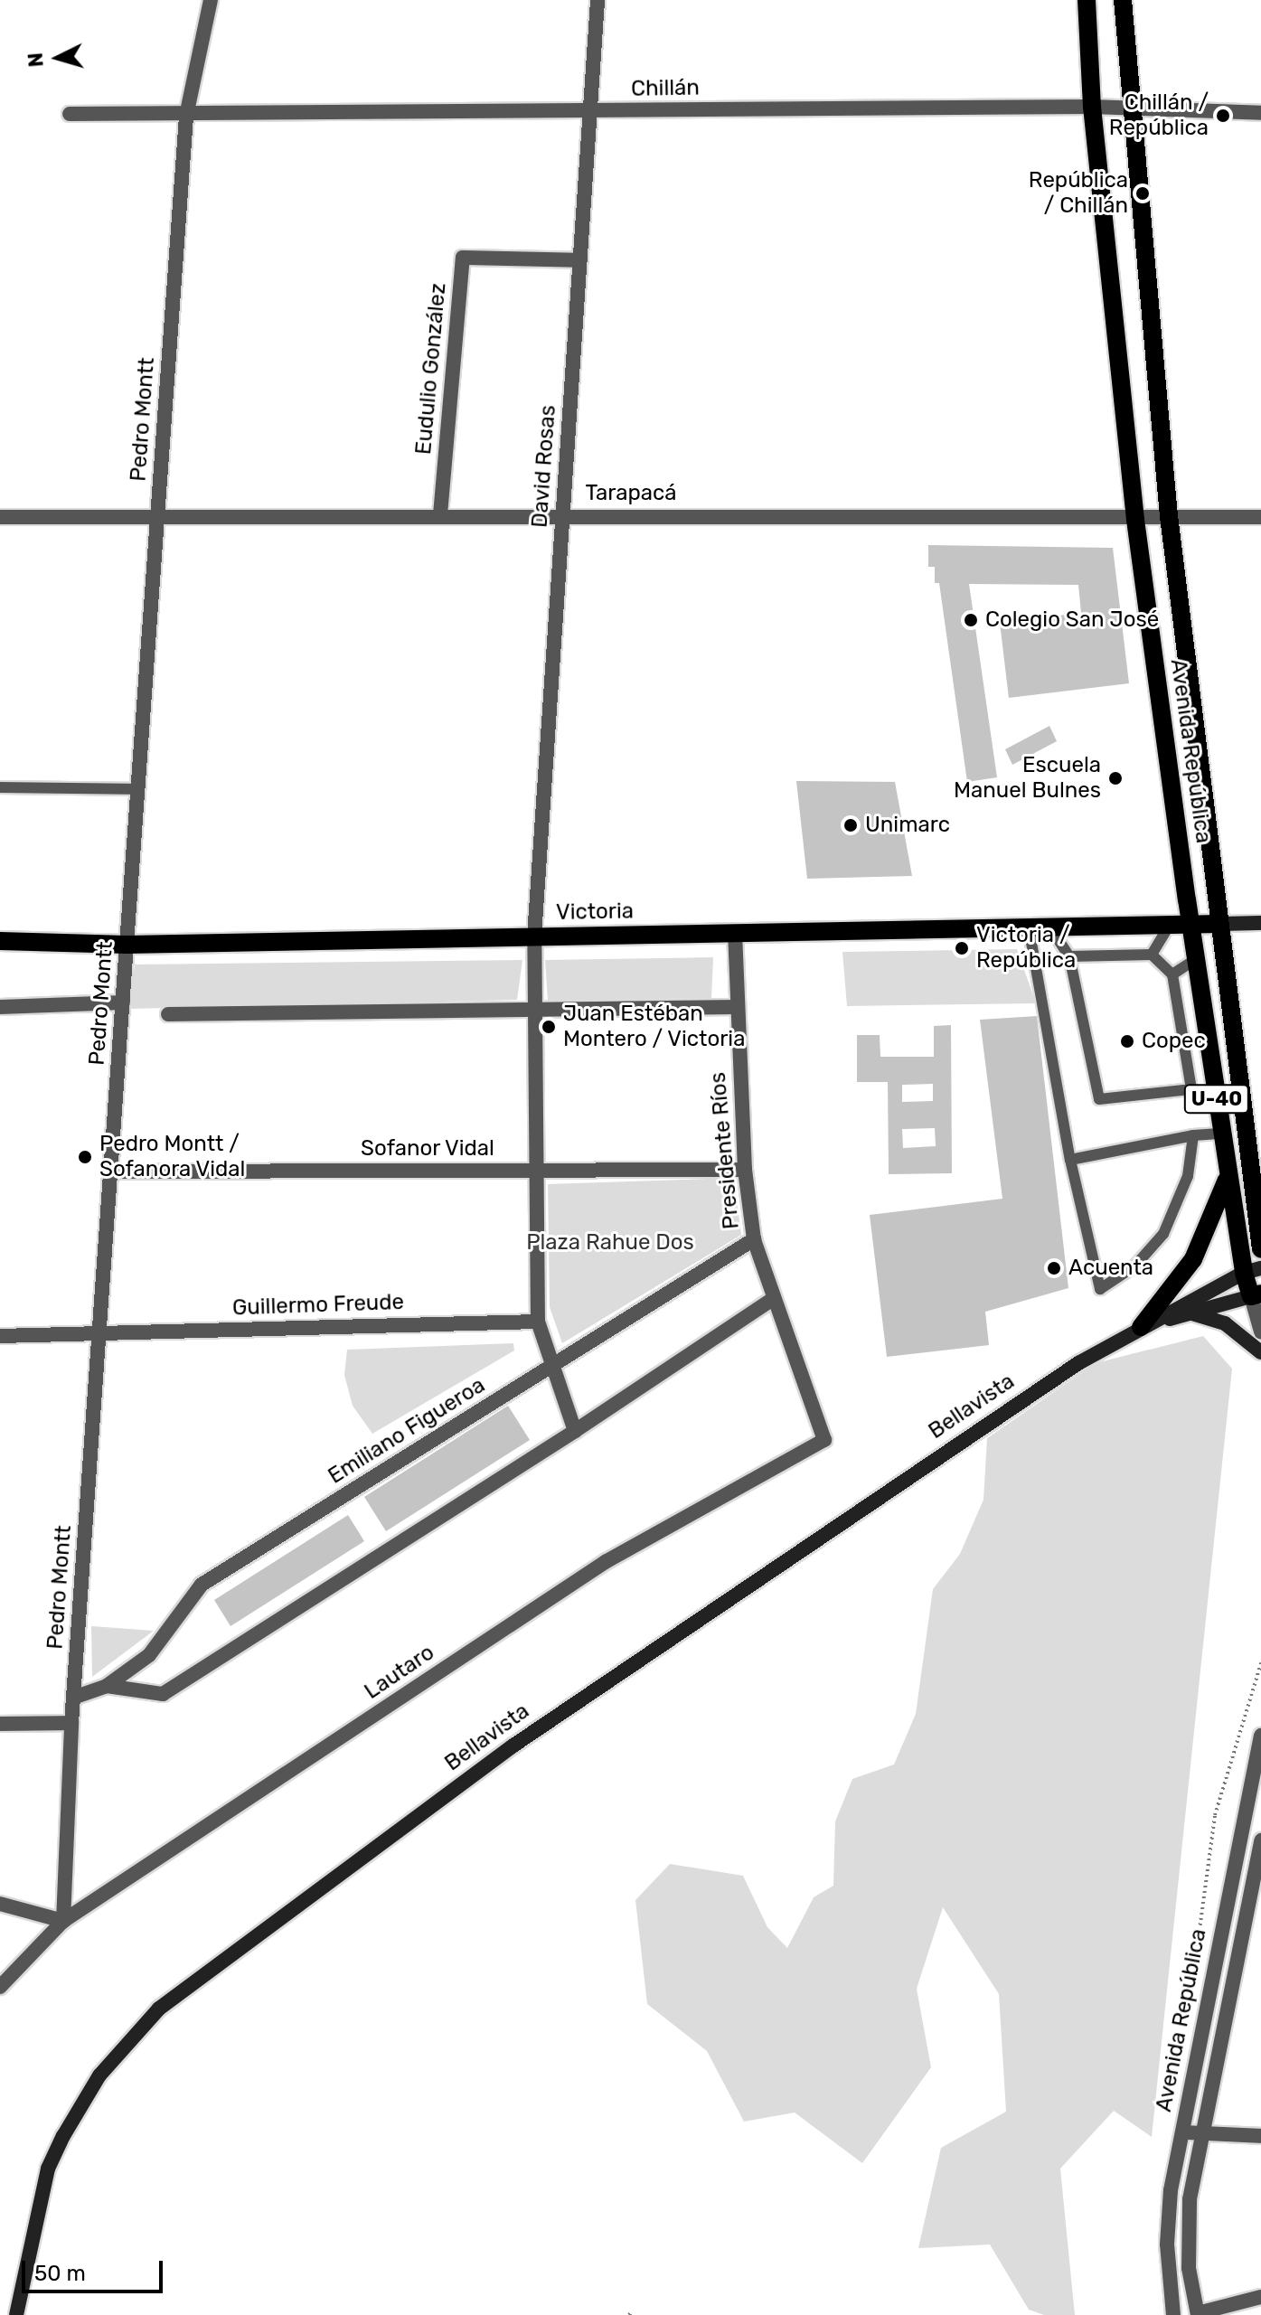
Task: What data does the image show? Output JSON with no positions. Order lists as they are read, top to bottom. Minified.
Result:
{"streets":{"main road":["Avenida República","Victoria","U-40","Bellavista"],"street":["Chillán","Eudulio González","Pedro Montt","David Rosas","Tarapacá","Sofanor Vidal","Presidente Ríos","Guillermo Freude","Emiliano Figueroa","Lautaro"]},"crossings":[["Chillán","Pedro Montt"],["Chillán","David Rosas"],["Chillán","Avenida República"],["Eudulio González","David Rosas"],["Eudulio González","Tarapacá"],["Pedro Montt","Tarapacá"],["Pedro Montt","Victoria"],["Pedro Montt","Sofanor Vidal"],["Pedro Montt","Guillermo Freude"],["Pedro Montt","Emiliano Figueroa"],["Pedro Montt","Lautaro"],["David Rosas","Tarapacá"],["David Rosas","Victoria"],["David Rosas","Sofanor Vidal"],["David Rosas","Guillermo Freude"],["David Rosas","Emiliano Figueroa"],["Tarapacá","Avenida República"],["Avenida República","Victoria"],["Avenida República","Bellavista"],["Victoria","Presidente Ríos"],["Sofanor Vidal","Presidente Ríos"],["Presidente Ríos","Emiliano Figueroa"],["Presidente Ríos","Lautaro"]],"parks":["Plaza Rahue Dos"],"places":["Chillán / República","República / Chillán","Colegio San José","Escuela Manuel Bulnes","Unimarc","Victoria / República","Juan Estéban Montero / Victoria","Copec","Pedro Montt / Sofanora Vidal","Acuenta"],"scale_bar":"50 m","north":"left"}
